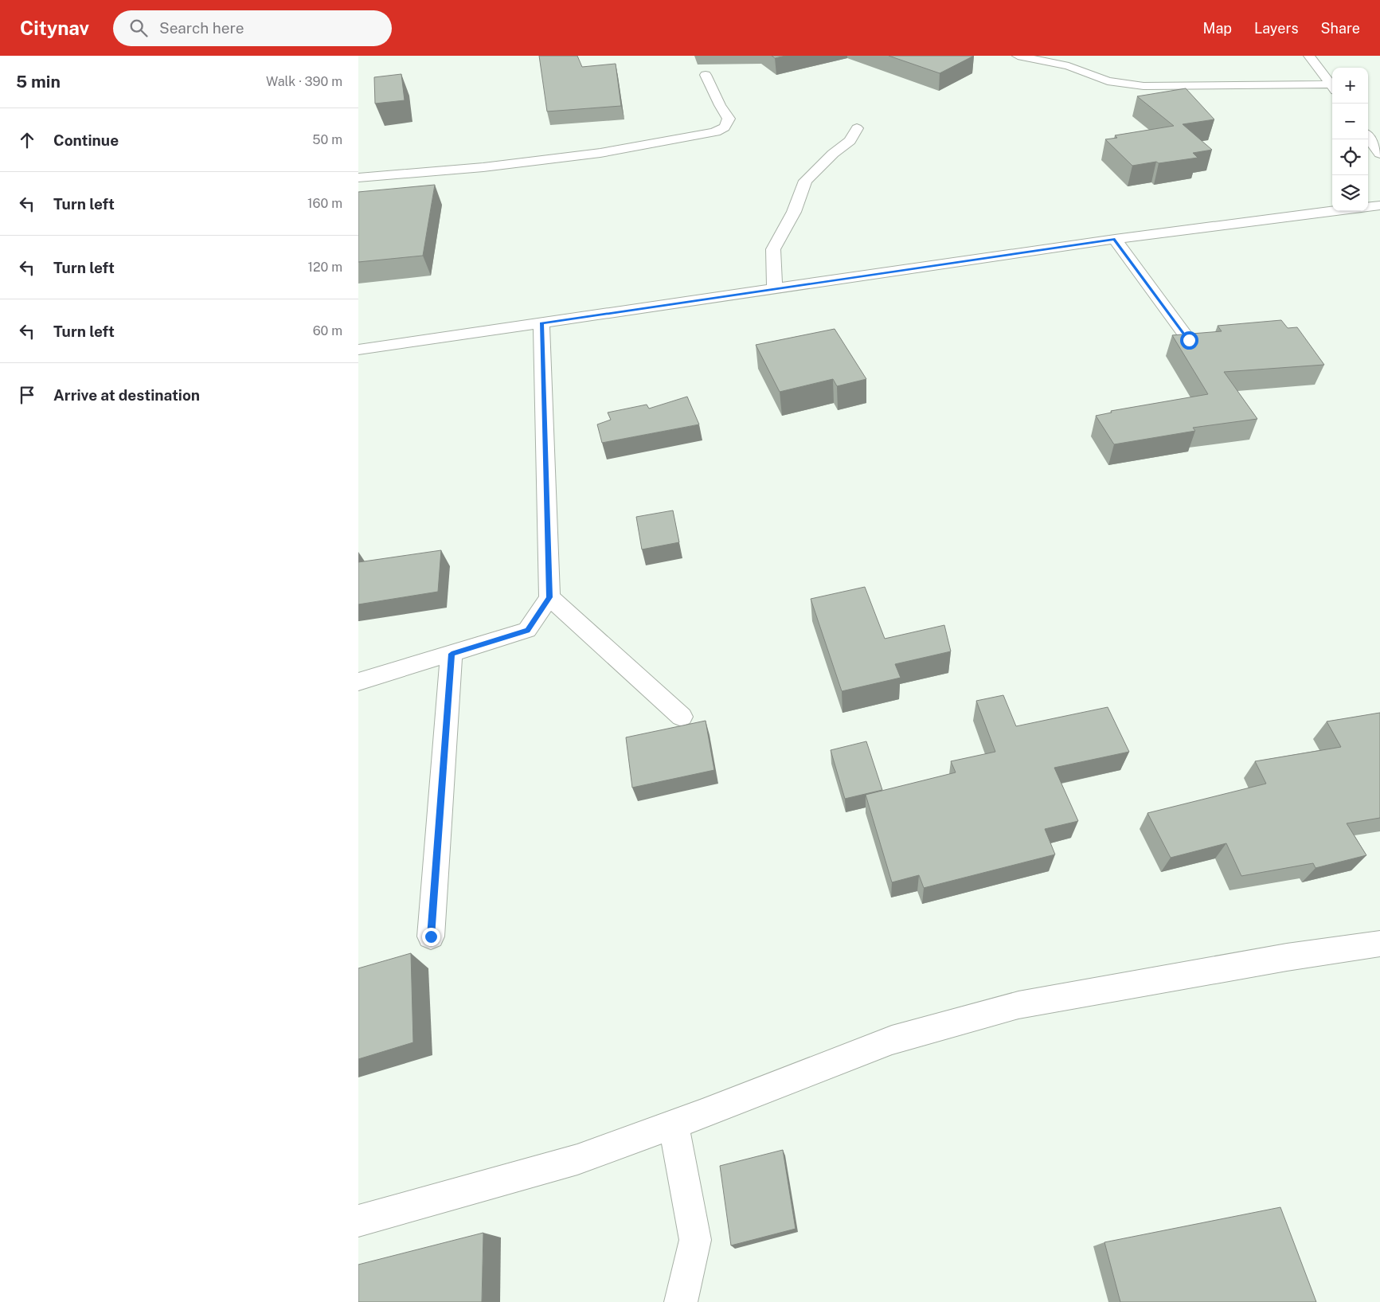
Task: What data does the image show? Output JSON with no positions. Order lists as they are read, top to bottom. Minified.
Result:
{"page":{"header":"Citynav","search":"Search here","nav":["Map","Layers","Share"],"heading":["5 min","Walk · 390 m"],"map_buttons":["+","−"],"list":[["Continue","50 m"],["Turn left","160 m"],["Turn left","120 m"],["Turn left","60 m"],"Arrive at destination"]}}
